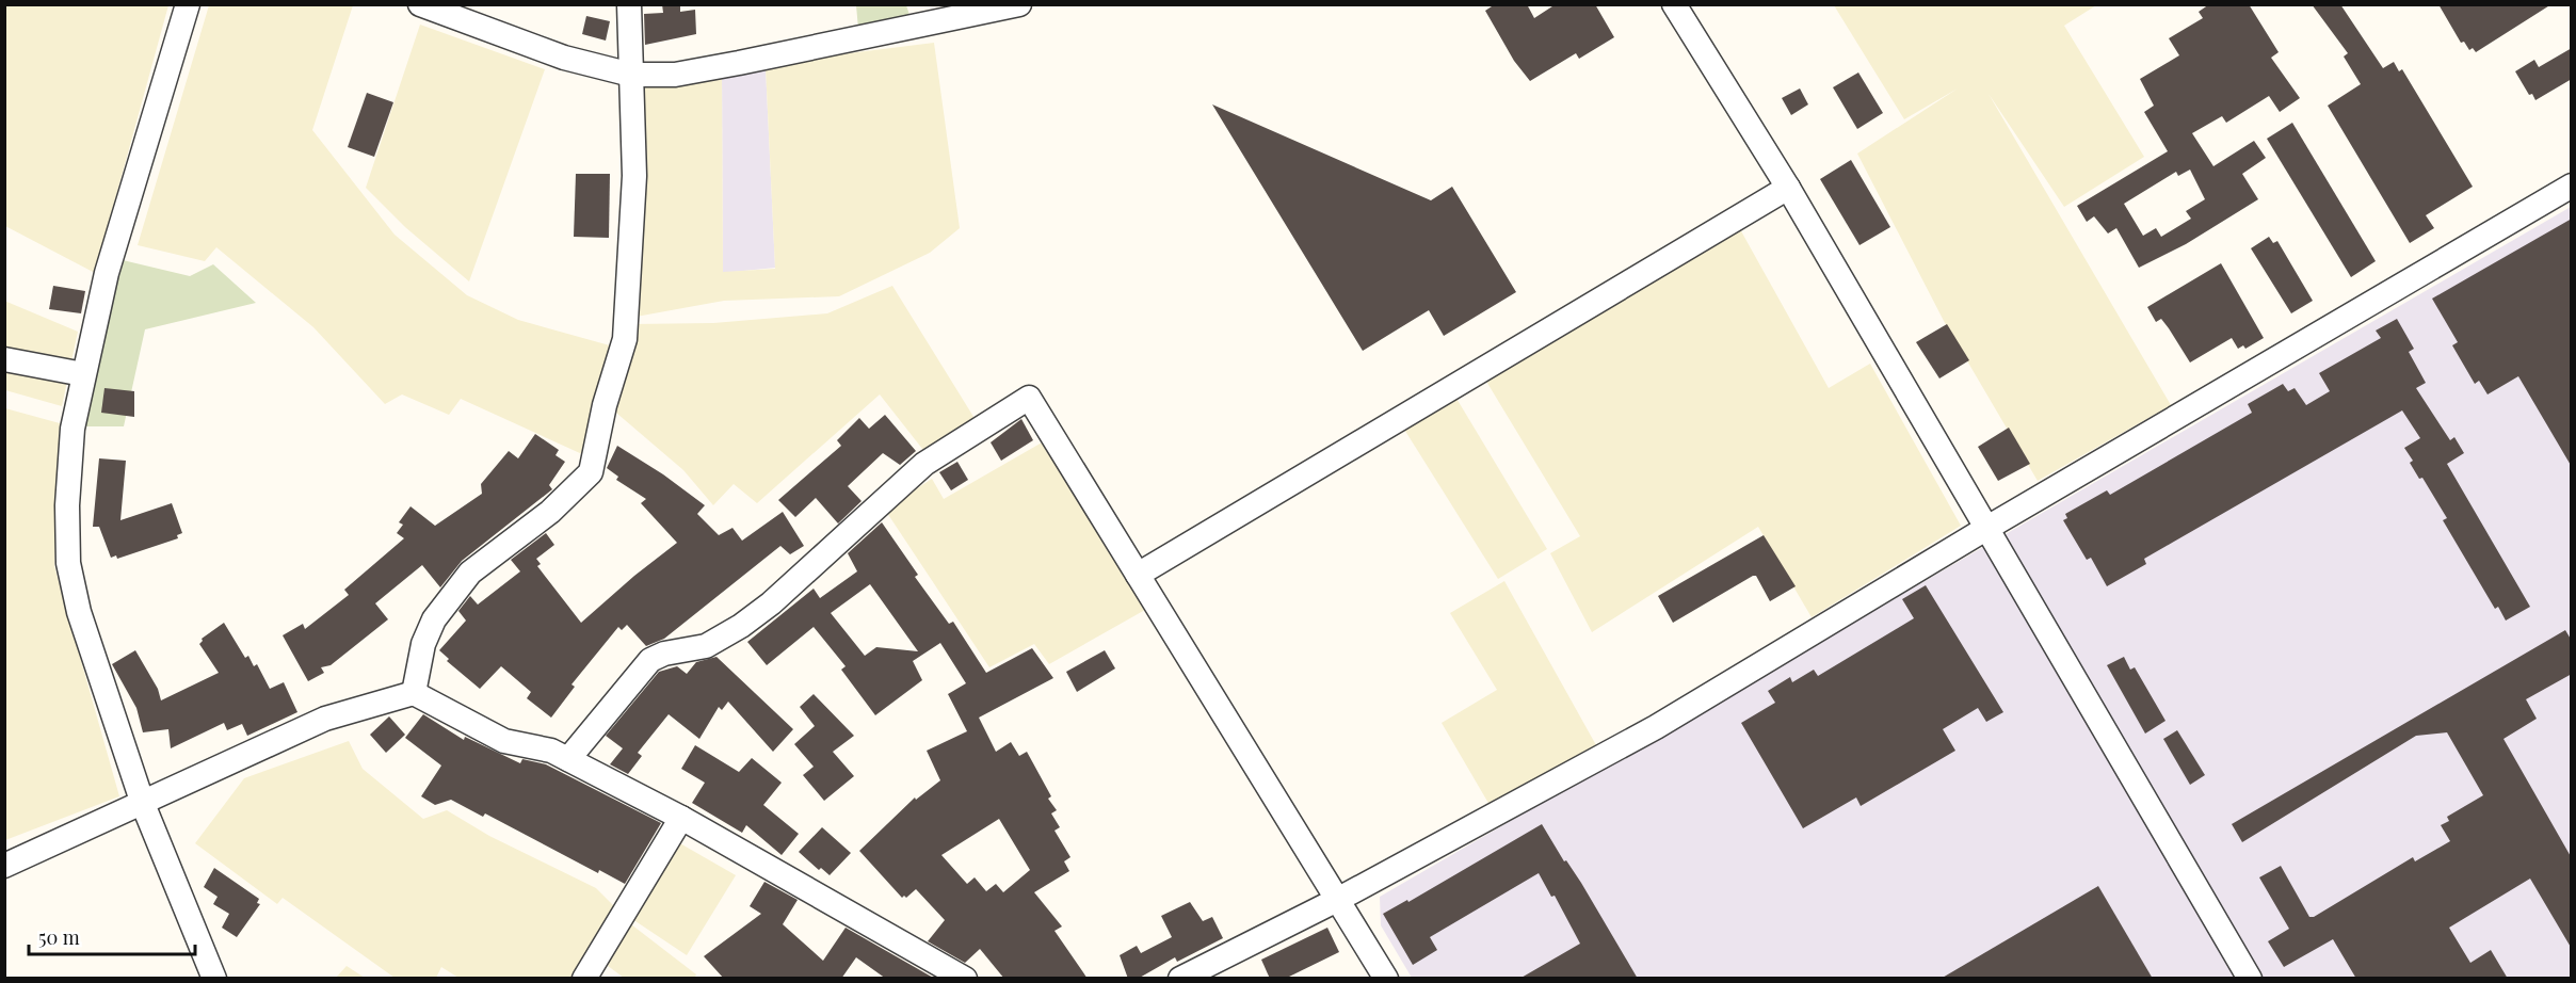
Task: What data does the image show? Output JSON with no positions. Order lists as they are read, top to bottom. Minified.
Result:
{"scale_bar":"50 m"}
